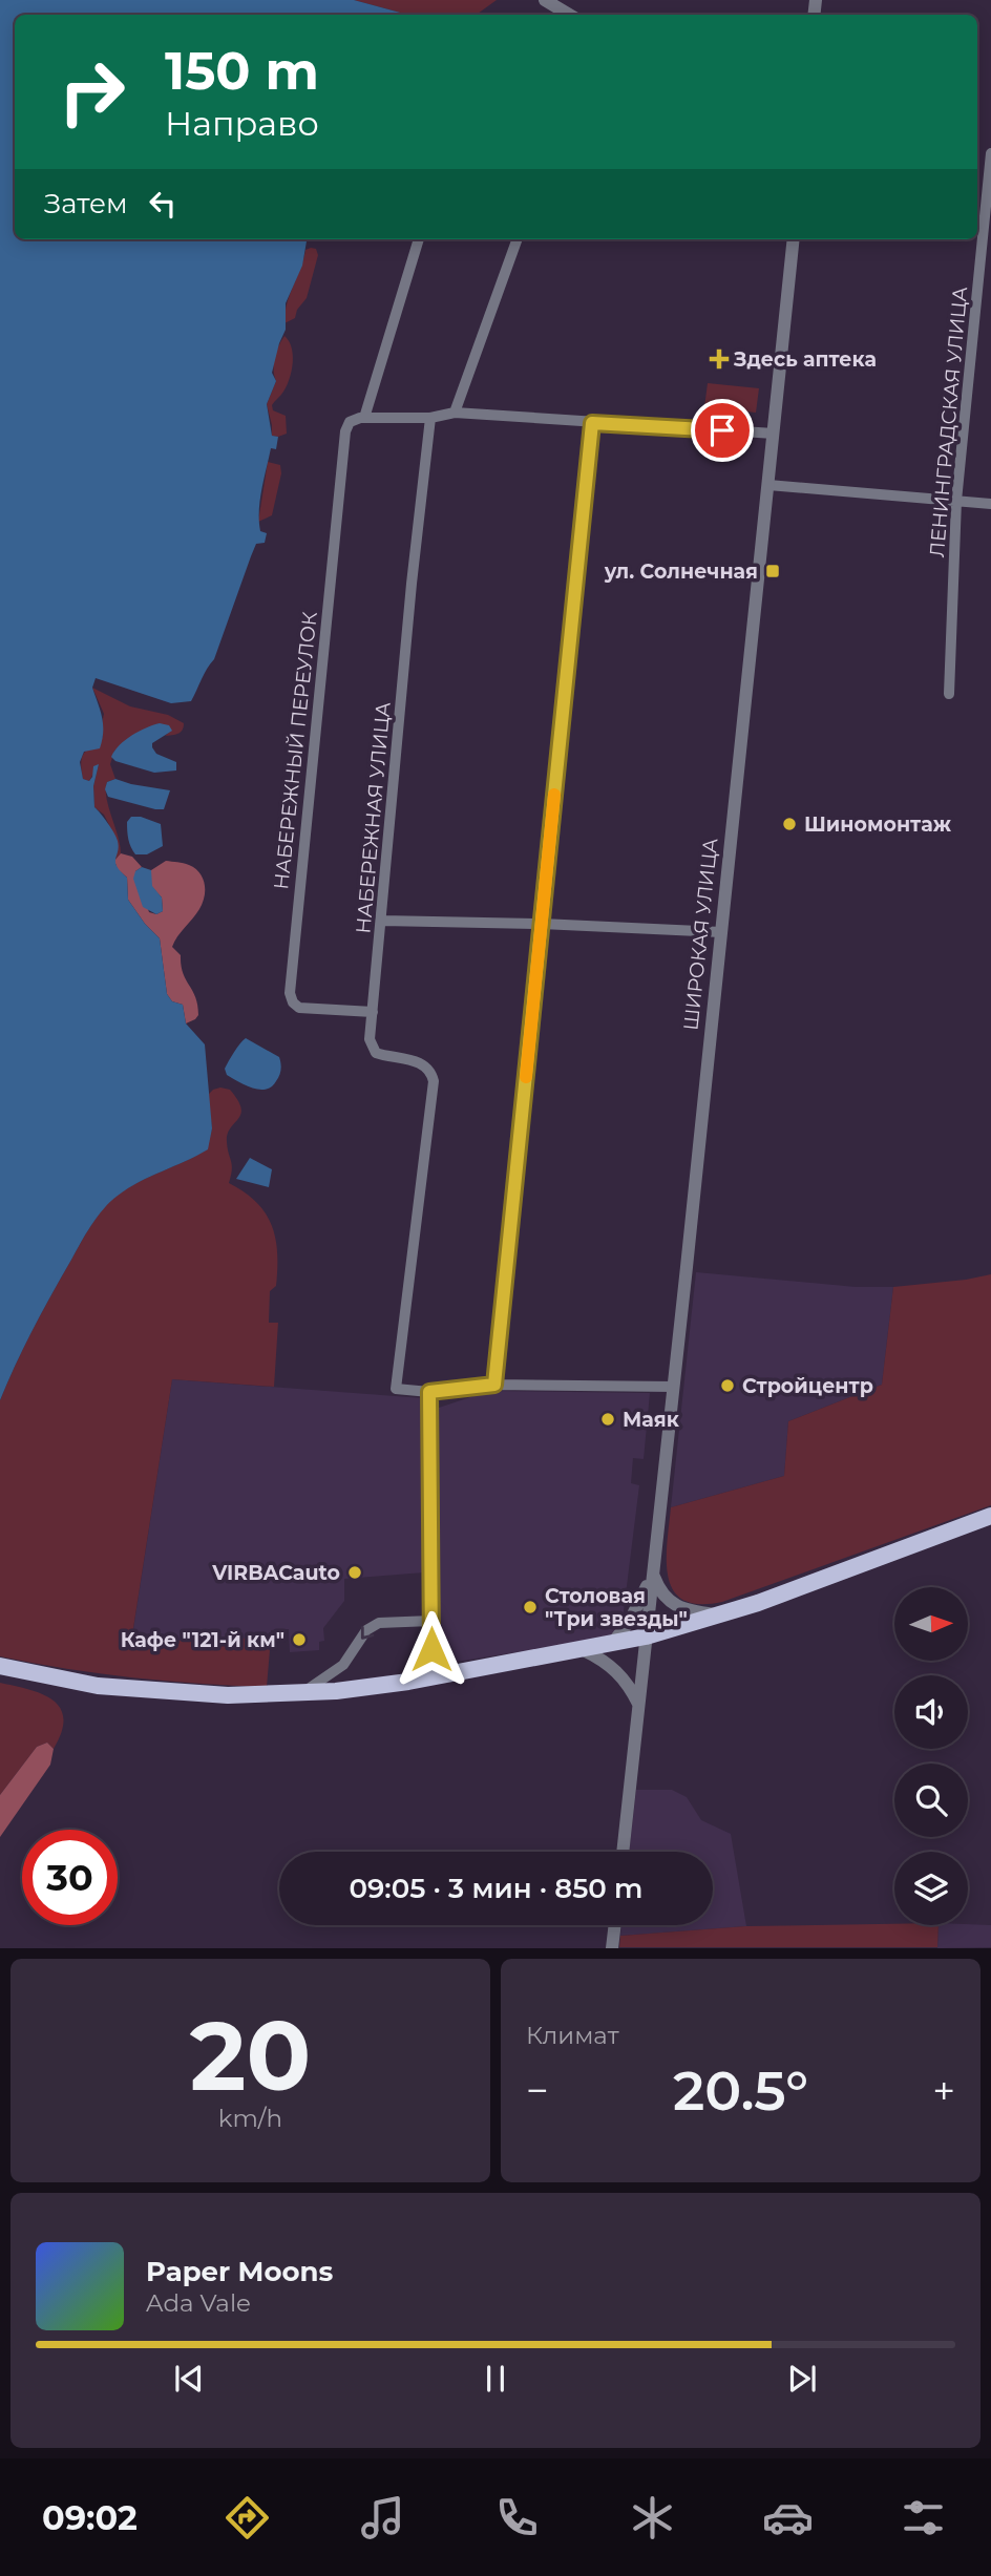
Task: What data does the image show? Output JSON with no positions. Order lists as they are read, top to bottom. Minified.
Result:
{"streets":{"street":["ЛЕНИНГРАДСКАЯ УЛИЦА","НАБЕРЕЖНЫЙ ПЕРЕУЛОК","НАБЕРЕЖНАЯ УЛИЦА","ШИРОКАЯ УЛИЦА"]},"crossings":[["НАБЕРЕЖНЫЙ ПЕРЕУЛОК","НАБЕРЕЖНАЯ УЛИЦА"]],"places":{"health":["Здесь аптека"],"transit":["ул. Солнечная"],"other":["Шиномонтаж","Стройцентр","Маяк","VIRBACauto","Столовая \"Три звезды\"","Кафе \"121-й км\""]},"north":"right","page":{"turn":["150 m","Направо"],"then":"Затем","limit":"30","trip":"09:05 · 3 мин · 850 m","tile":[["20","km/h"],"Климат"],"heat":["−","20.5°","+"],"song":["Paper Moons","Ada Vale"],"tabs":"09:02"}}
